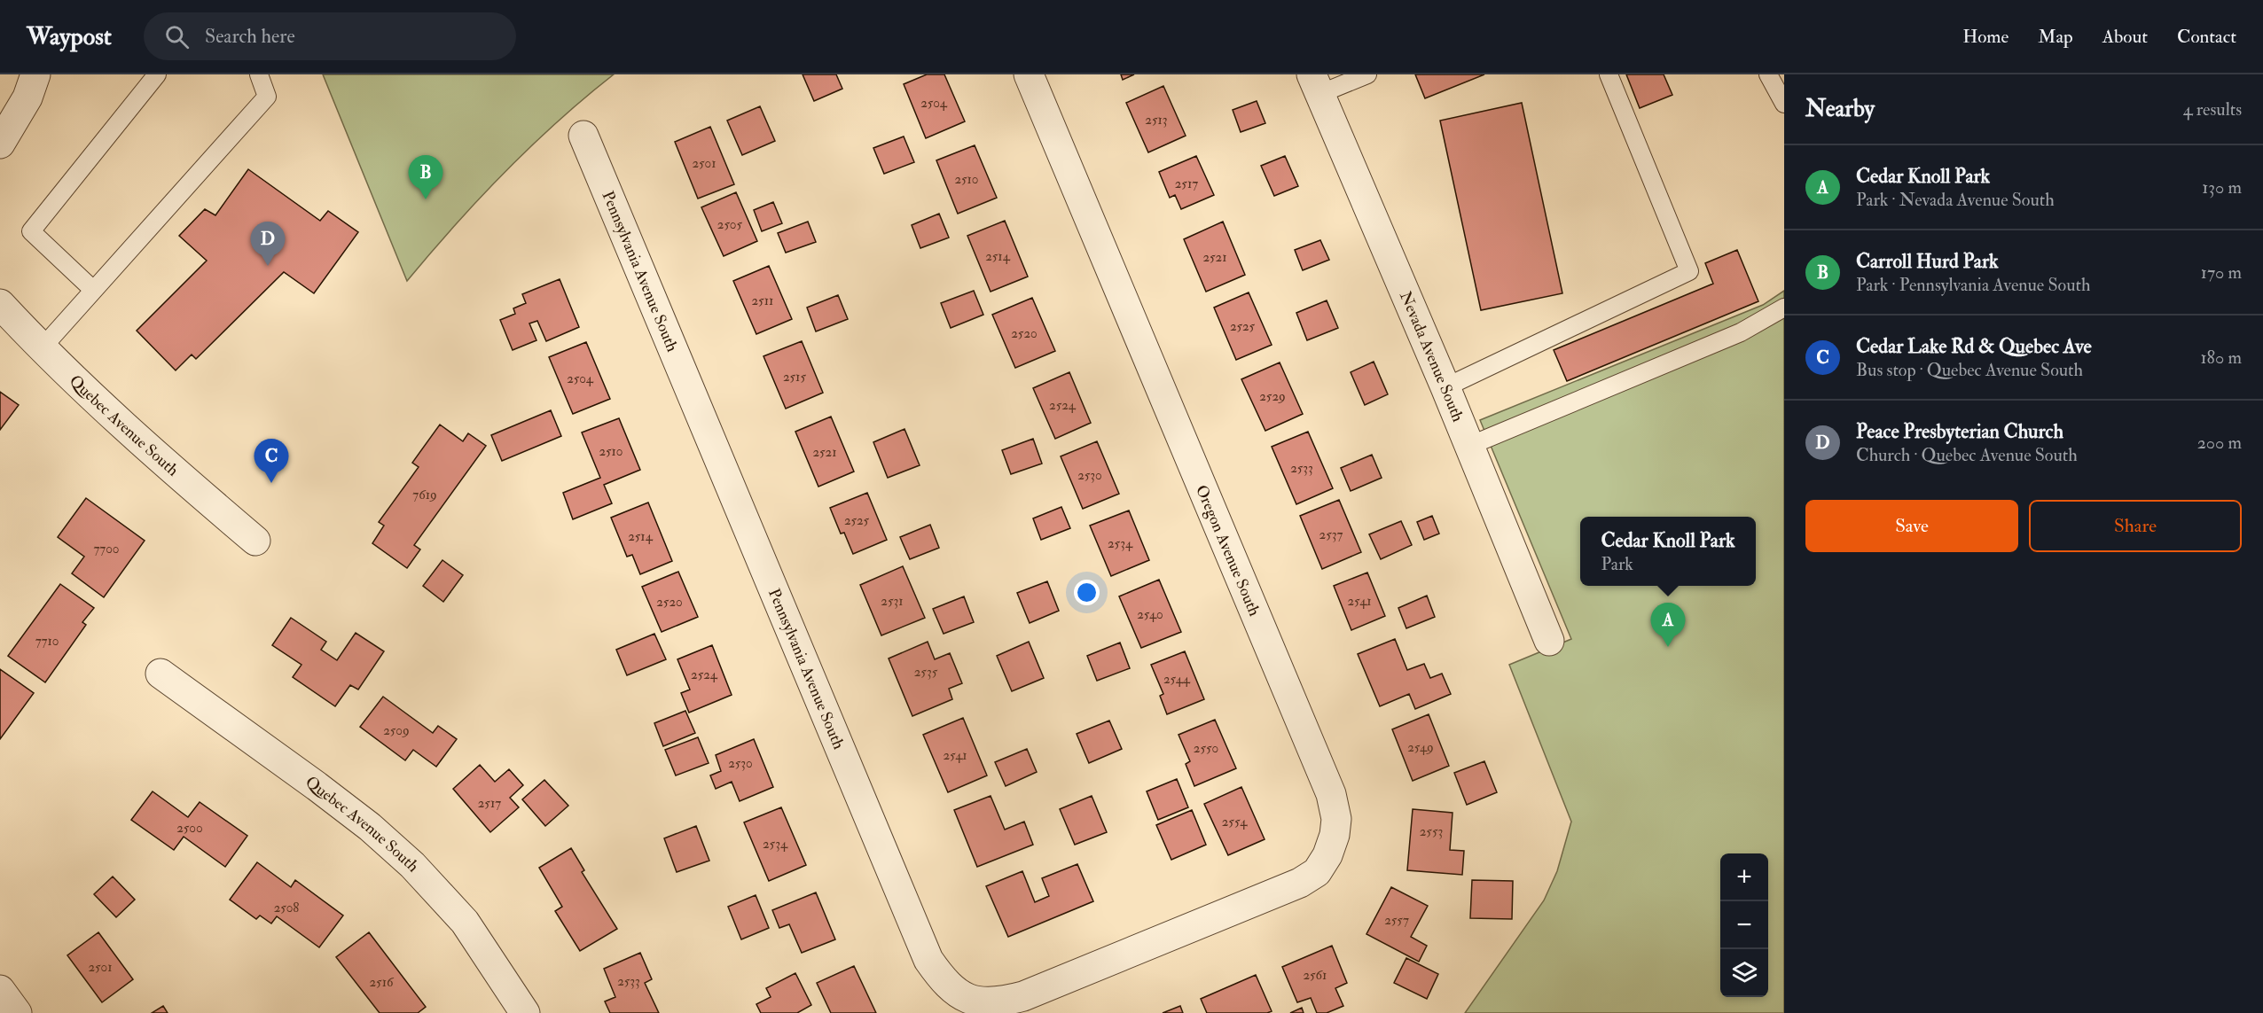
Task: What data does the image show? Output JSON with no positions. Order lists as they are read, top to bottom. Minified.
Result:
{"streets":{"street":["Pennsylvania Avenue South","Nevada Avenue South","Quebec Avenue South","Oregon Avenue South"]},"crossings":[["Pennsylvania Avenue South","Oregon Avenue South"]],"house_numbers":["2504","2513","2501","2510","2517","2505","2514","2521","2511","2525","2520","2515","2504","2529","2524","2510","2521","2533","2530","7619","2525","2537","2514","2534","7700","2531","2541","2520","2540","7710","2535","2524","2544","2509","2549","2550","2541","2530","2517","2554","2500","2553","2534","2508","2557","2501","2561","2533","2516"],"page":{"header":"Waypost","search":"Search here","nav":["Home","Map","About","Contact"],"heading":["Nearby","4 results"],"list":[{"mark":"A","name":"Cedar Knoll Park","note":"Park · Nevada Avenue South","value":"130 m"},{"mark":"B","name":"Carroll Hurd Park","note":"Park · Pennsylvania Avenue South","value":"170 m"},{"mark":"C","name":"Cedar Lake Rd & Quebec Ave","note":"Bus stop · Quebec Avenue South","value":"180 m"},{"mark":"D","name":"Peace Presbyterian Church","note":"Church · Quebec Avenue South","value":"200 m"}],"pins":["B","D","C","A"],"buttons":["Save","Share"],"popup":["Cedar Knoll Park","Park"],"map_buttons":["+","−"]}}
